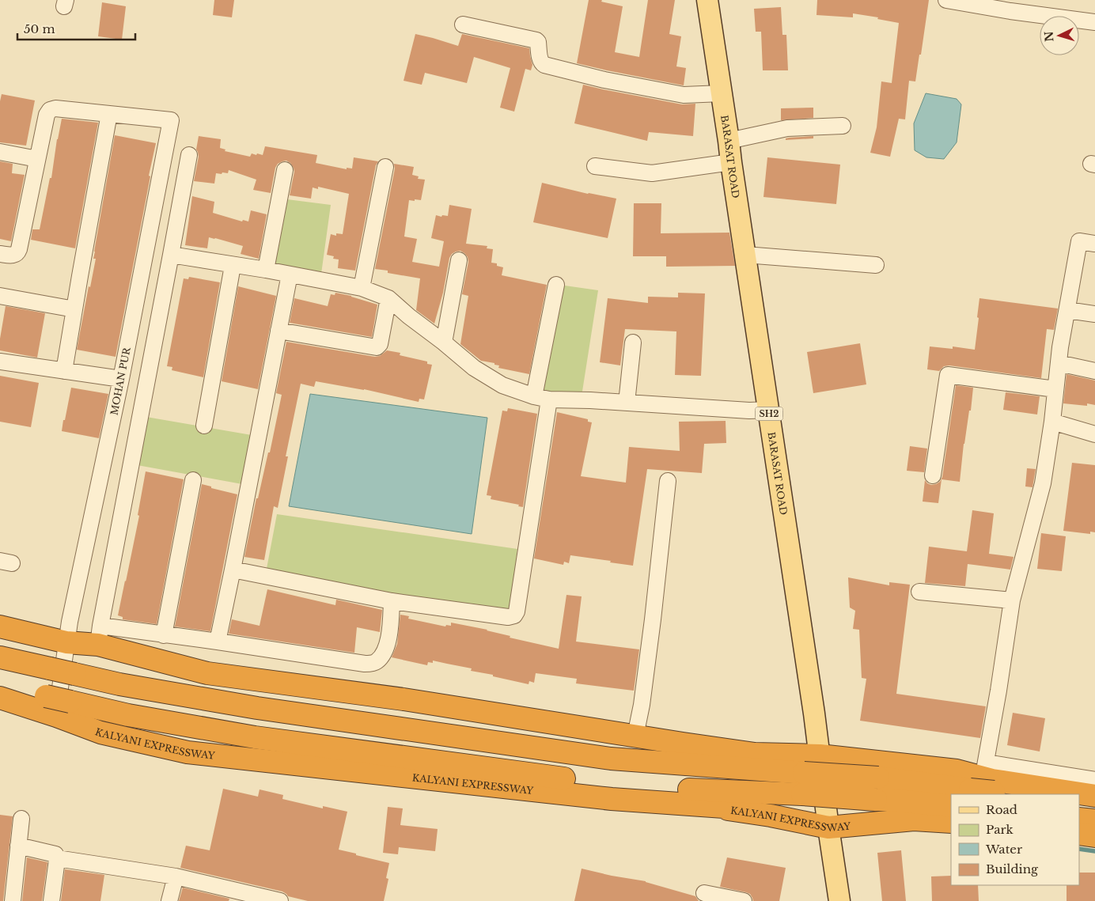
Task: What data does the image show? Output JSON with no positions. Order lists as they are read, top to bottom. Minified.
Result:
{"streets":{"highway":["KALYANI EXPRESSWAY"],"main road":["BARASAT ROAD","SH2"],"street":["MOHAN PUR"]},"crossings":[["BARASAT ROAD","KALYANI EXPRESSWAY"],["MOHAN PUR","KALYANI EXPRESSWAY"]],"legend":["Road","Park","Water","Building"],"scale_bar":"50 m","north":"left"}
